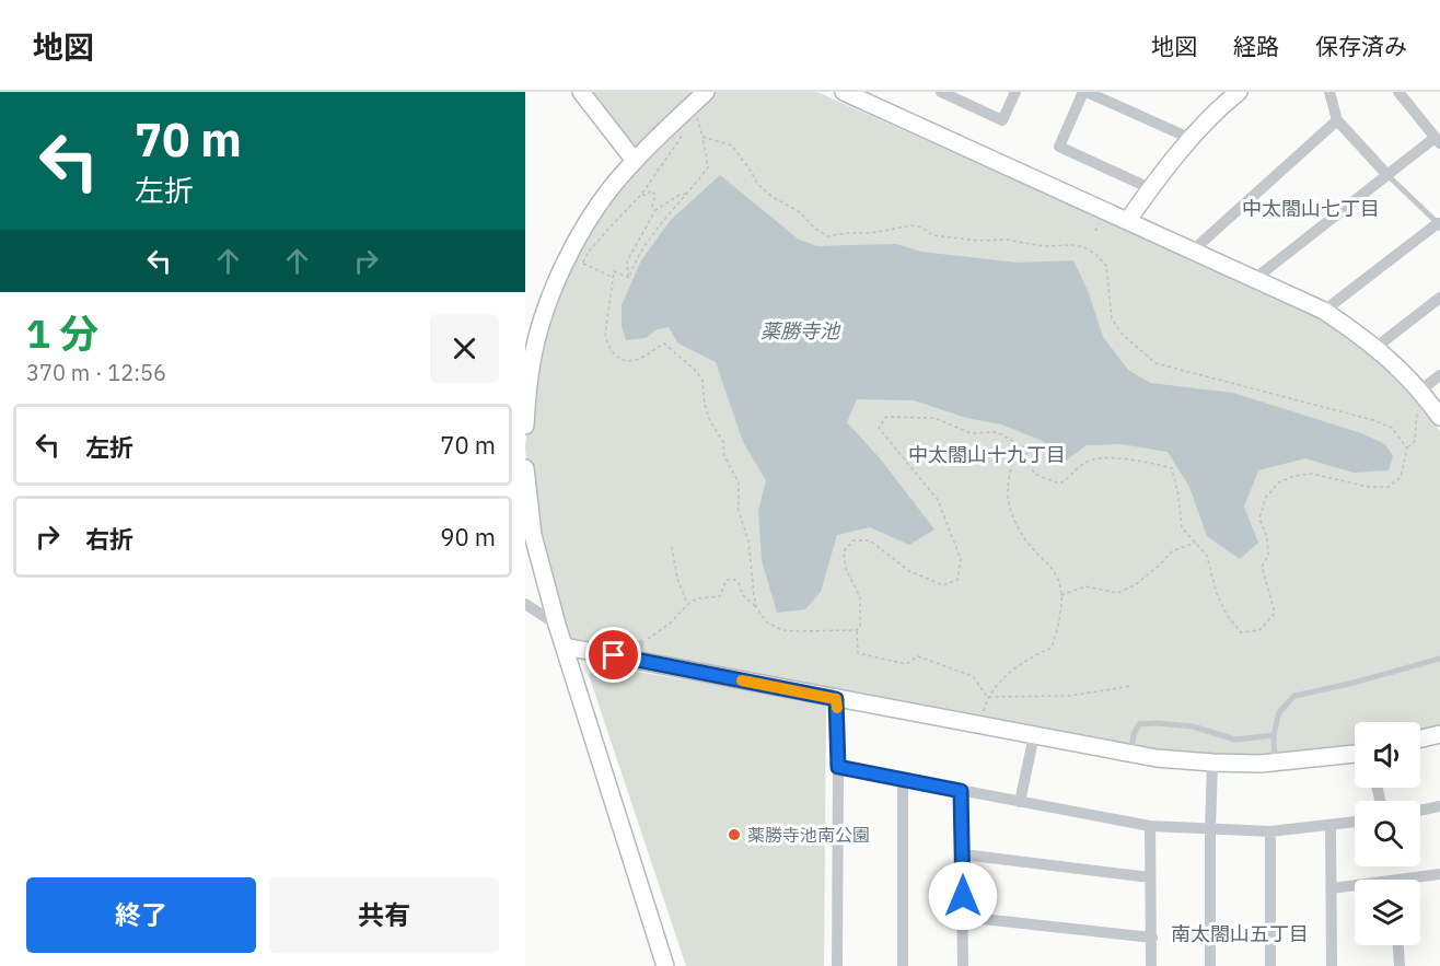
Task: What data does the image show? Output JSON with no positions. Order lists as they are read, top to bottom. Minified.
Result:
{"districts":["中太閤山七丁目","中太閤山十九丁目","南太閤山五丁目"],"water":["薬勝寺池"],"places":["薬勝寺池南公園"],"page":{"header":"地図","nav":["地図","経路","保存済み"],"turn":["70 m","左折"],"heading":["1 分","370 m · 12:56"],"list":[{"name":"左折","value":"70 m"},{"name":"右折","value":"90 m"}],"buttons":["終了","共有"]}}
